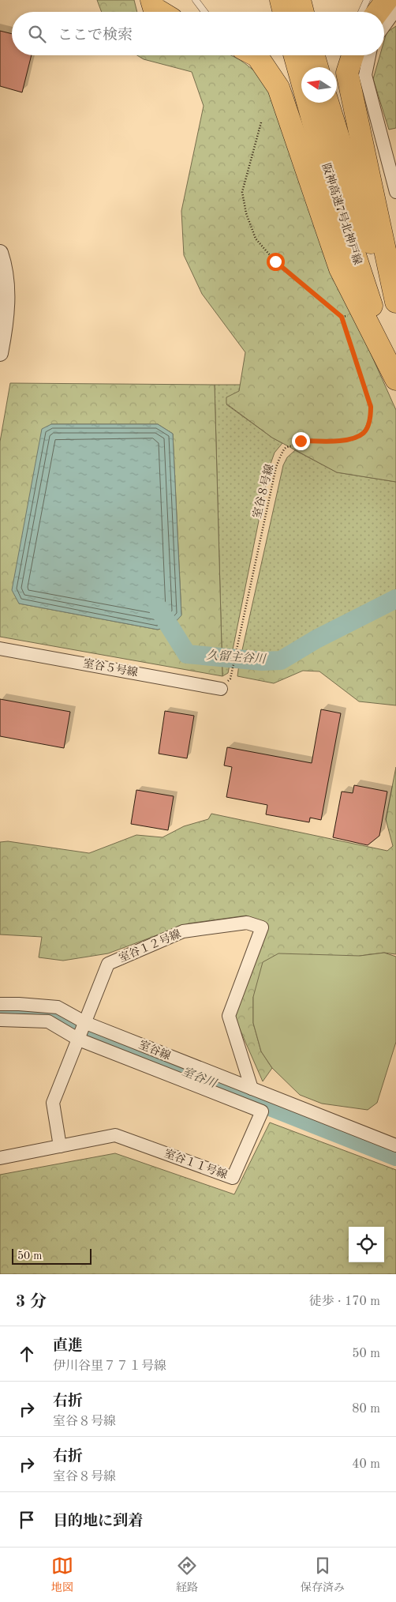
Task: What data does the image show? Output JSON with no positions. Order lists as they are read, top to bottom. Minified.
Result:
{"streets":{"highway":["阪神高速7号北神戸線"],"street":["室谷５号線","室谷１２号線","室谷線","室谷１１号線"],"path":["室谷８号線"]},"crossings":[["室谷８号線","室谷５号線"],["室谷１２号線","室谷線"],["室谷１２号線","室谷１１号線"]],"water":["久留主谷川","室谷川"],"scale_bar":"50 m","north":"left","page":{"search":"ここで検索","scale":"50 m","heading":["3 分","徒歩 · 170 m"],"list":[["直進","伊川谷里７７１号線","50 m"],["右折","室谷８号線","80 m"],["右折","室谷８号線","40 m"],"目的地に到着"],"nav":["地図","経路","保存済み"]}}
